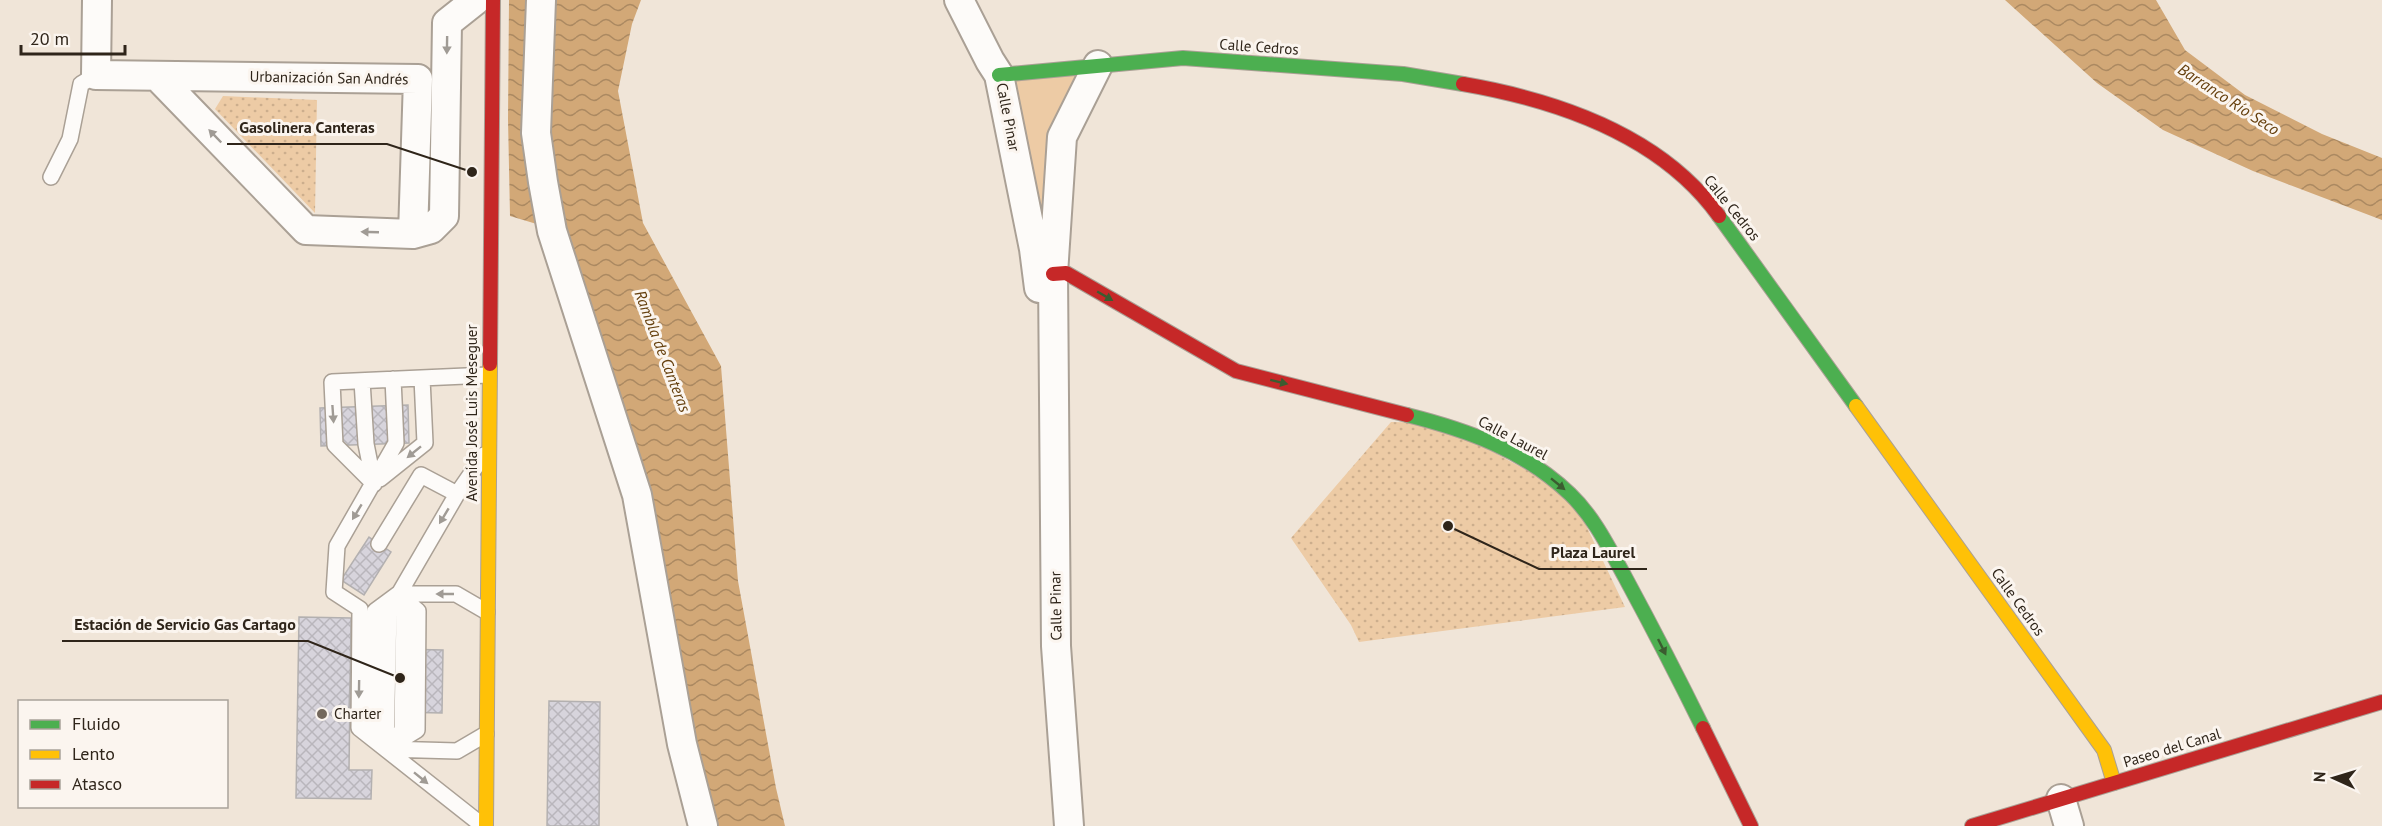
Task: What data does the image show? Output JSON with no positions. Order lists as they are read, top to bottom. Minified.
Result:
{"streets":{"street":["Calle Cedros","Urbanización San Andrés","Calle Pinar","Avenida José Luis Meseguer","Calle Laurel","Paseo del Canal"]},"crossings":[["Calle Cedros","Calle Pinar"],["Calle Cedros","Paseo del Canal"],["Calle Pinar","Calle Laurel"]],"one_way":["Calle Laurel"],"water":["Barranco Río Seco","Rambla de Canteras"],"places":["Gasolinera Canteras","Plaza Laurel","Estación de Servicio Gas Cartago","Charter"],"legend":["Fluido","Lento","Atasco"],"scale_bar":"20 m","north":"left"}
